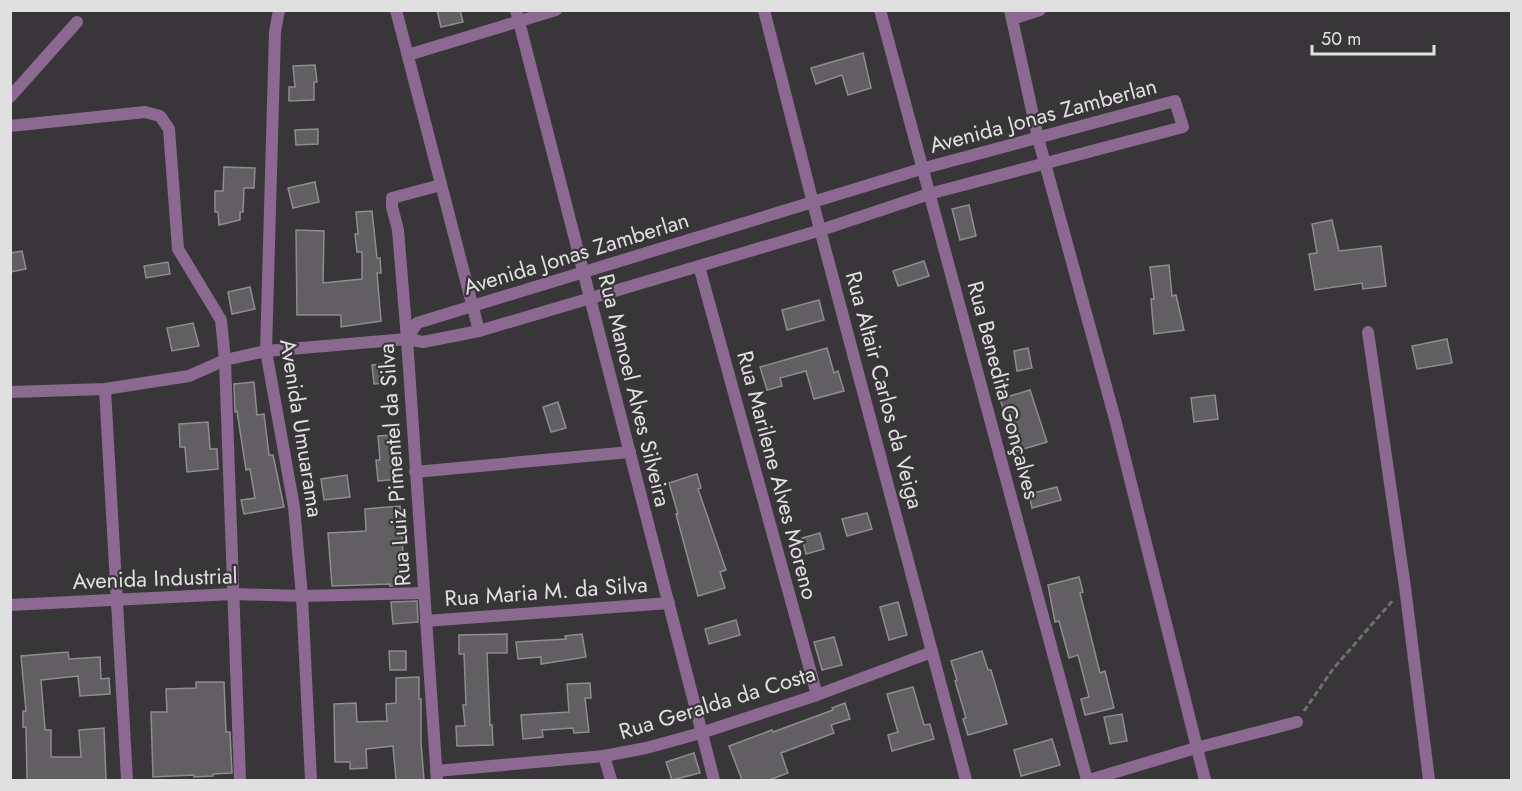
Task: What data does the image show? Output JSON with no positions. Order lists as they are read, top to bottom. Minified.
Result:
{"streets":{"street":["Avenida Jonas Zamberlan","Rua Manoel Alves Silveira","Rua Altair Carlos da Veiga","Rua Benedita Gonçalves","Avenida Umuarama","Rua Luiz Pimentel da Silva","Rua Marilene Alves Moreno","Avenida Industrial","Rua Maria M. da Silva","Rua Geralda da Costa"]},"crossings":[["Avenida Jonas Zamberlan","Rua Manoel Alves Silveira"],["Avenida Jonas Zamberlan","Rua Altair Carlos da Veiga"],["Avenida Jonas Zamberlan","Rua Benedita Gonçalves"],["Avenida Jonas Zamberlan","Rua Luiz Pimentel da Silva"],["Avenida Jonas Zamberlan","Rua Marilene Alves Moreno"],["Rua Manoel Alves Silveira","Rua Maria M. da Silva"],["Rua Manoel Alves Silveira","Rua Geralda da Costa"],["Rua Altair Carlos da Veiga","Rua Geralda da Costa"],["Avenida Umuarama","Avenida Industrial"],["Rua Luiz Pimentel da Silva","Avenida Industrial"],["Rua Luiz Pimentel da Silva","Rua Maria M. da Silva"],["Rua Luiz Pimentel da Silva","Rua Geralda da Costa"],["Rua Marilene Alves Moreno","Rua Geralda da Costa"]],"scale_bar":"50 m"}
